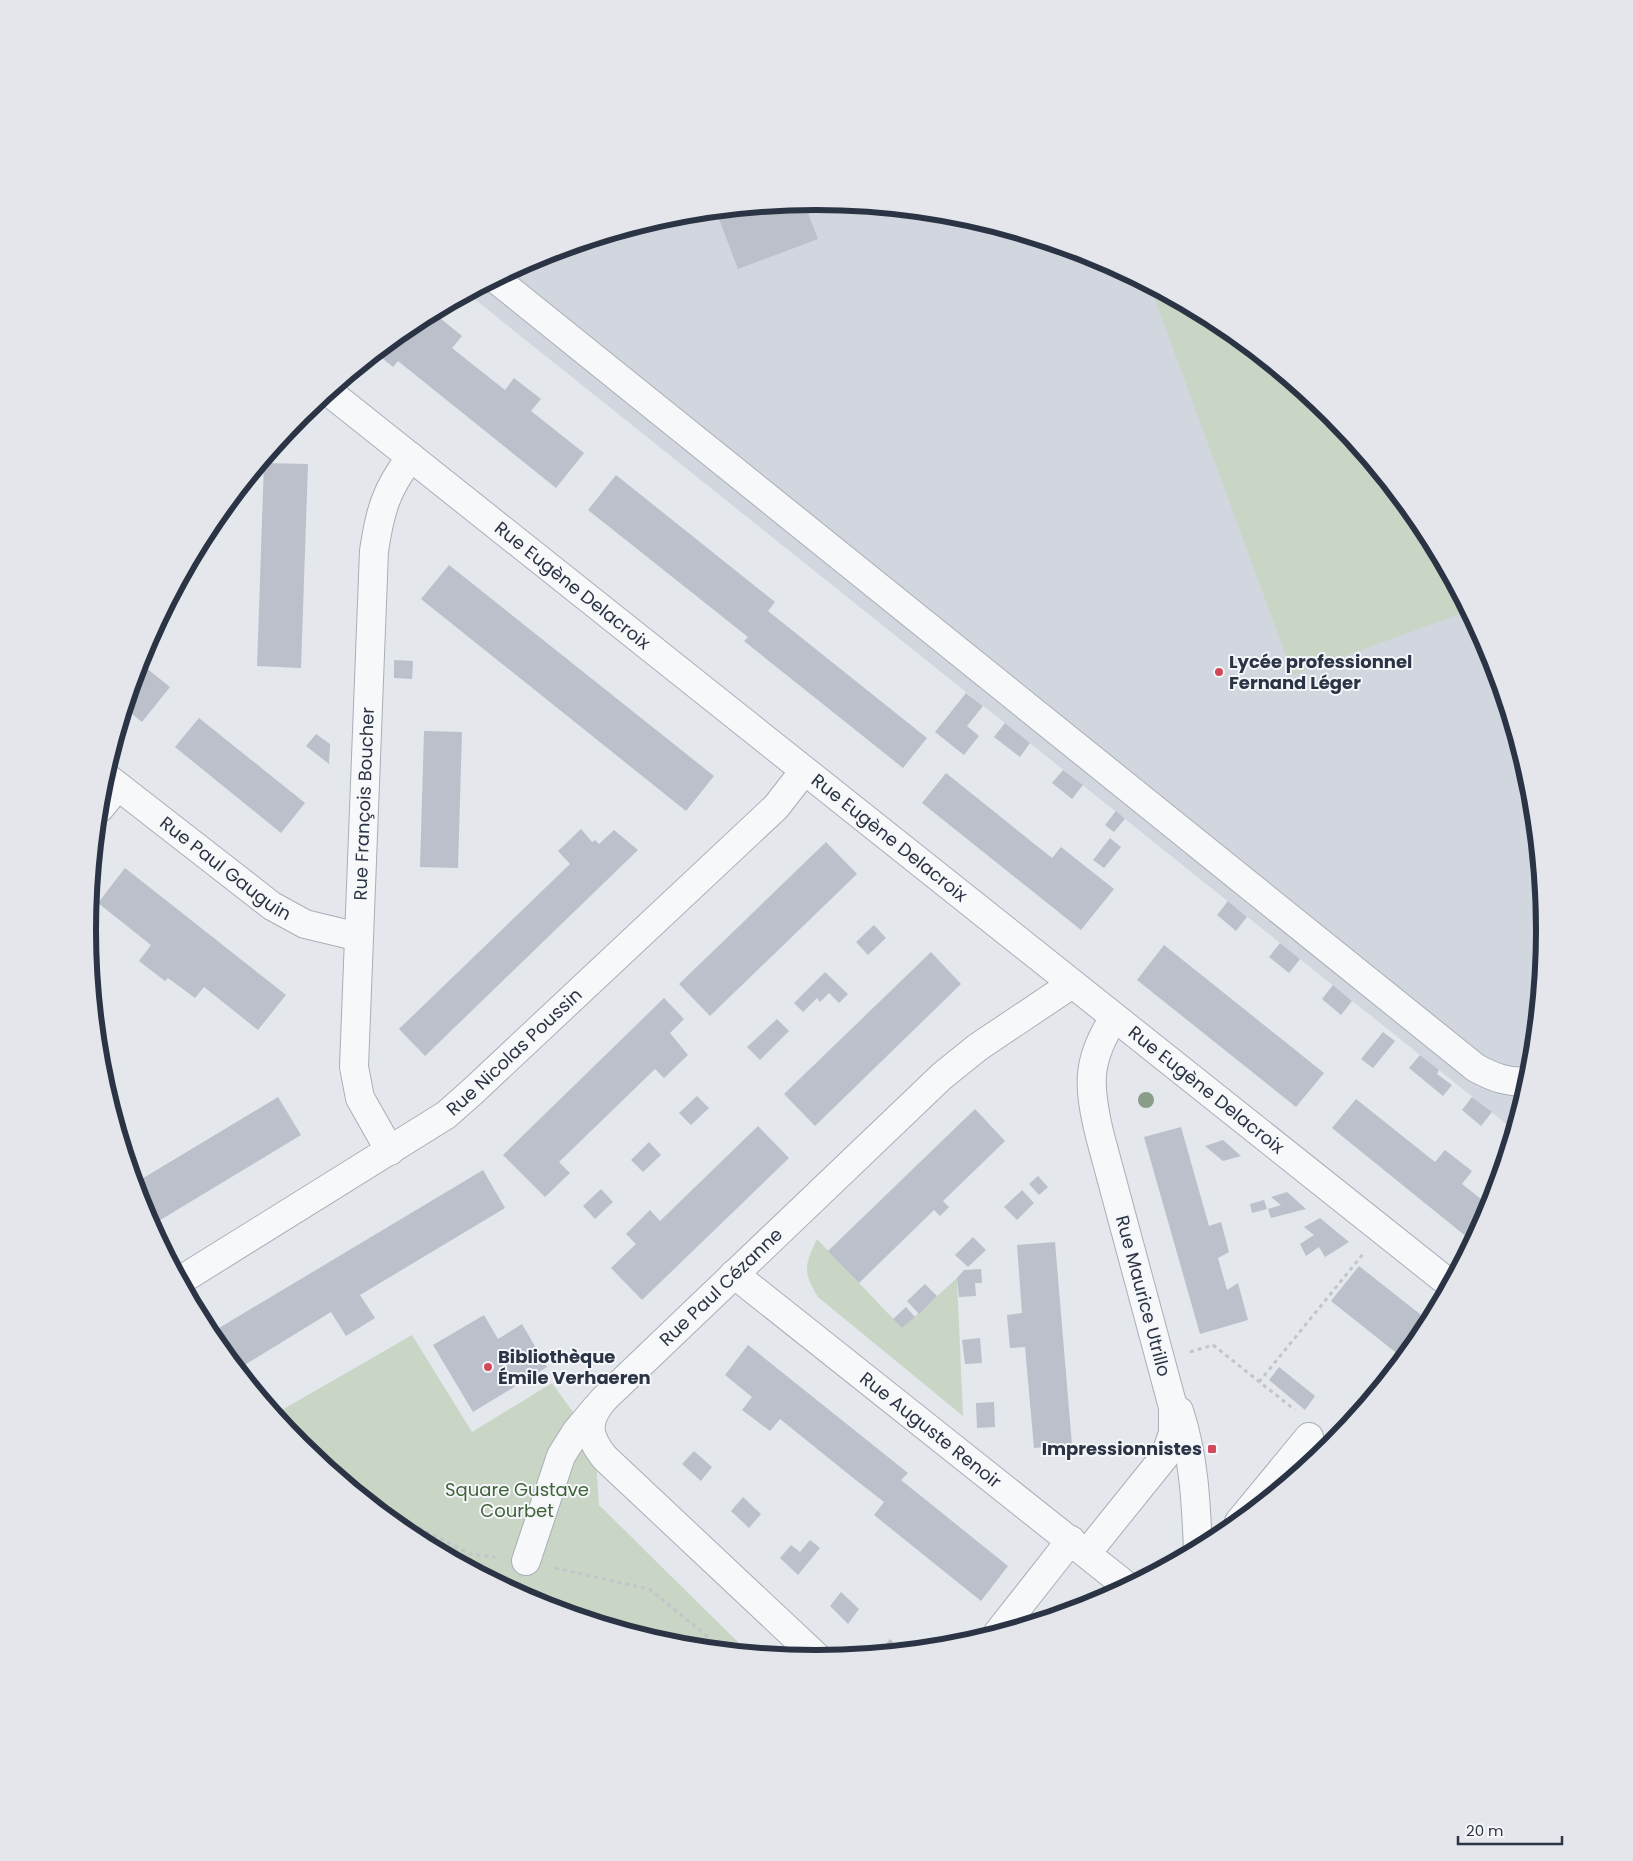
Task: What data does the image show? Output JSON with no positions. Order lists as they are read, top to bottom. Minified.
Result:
{"streets":{"street":["Rue Eugène Delacroix","Rue François Boucher","Rue Paul Gauguin","Rue Nicolas Poussin","Rue Paul Cézanne","Rue Maurice Utrillo","Rue Auguste Renoir"]},"crossings":[["Rue Eugène Delacroix","Rue François Boucher"],["Rue Eugène Delacroix","Rue Nicolas Poussin"],["Rue Eugène Delacroix","Rue Paul Cézanne"],["Rue Eugène Delacroix","Rue Maurice Utrillo"],["Rue François Boucher","Rue Paul Gauguin"],["Rue François Boucher","Rue Nicolas Poussin"],["Rue Paul Cézanne","Rue Auguste Renoir"],["Rue Maurice Utrillo","Rue Auguste Renoir"]],"parks":["Square Gustave Courbet"],"places":{"other":["Lycée professionnel Fernand Léger","Bibliothèque Émile Verhaeren"],"transit":["Impressionnistes"]},"scale_bar":"20 m"}
